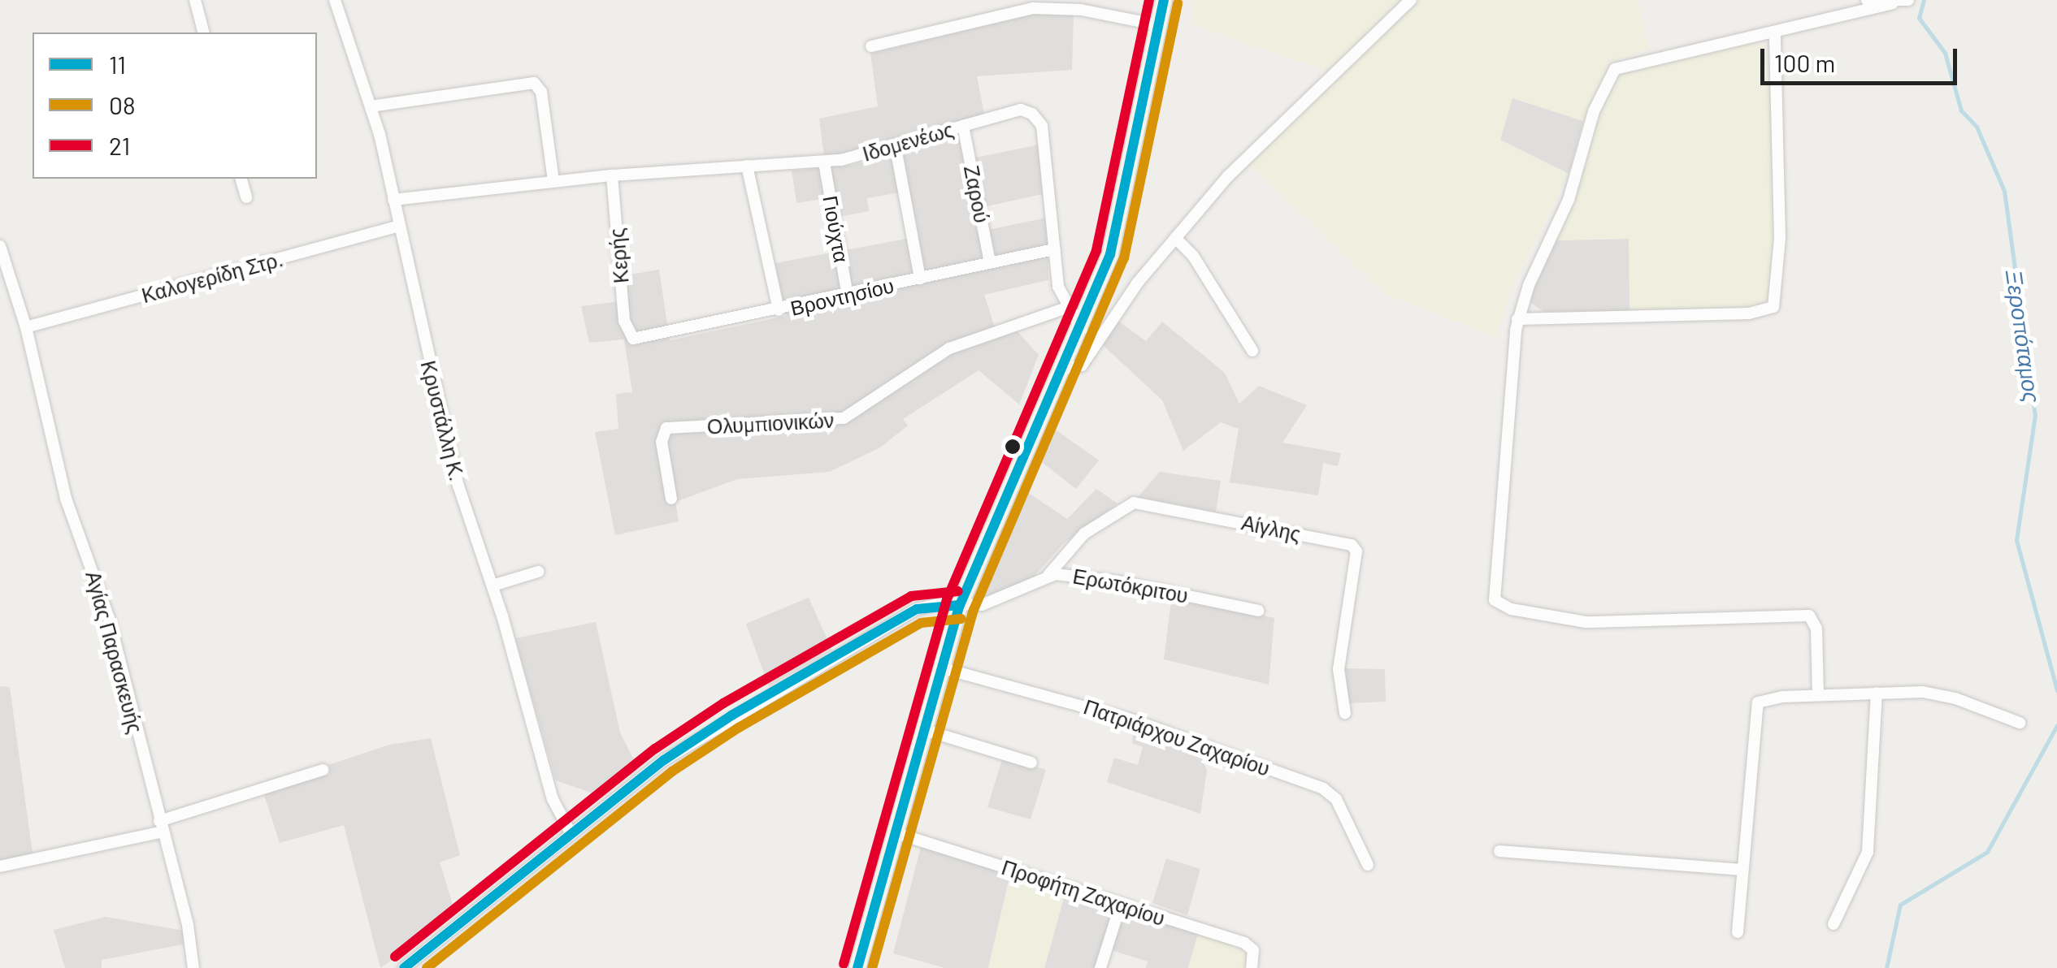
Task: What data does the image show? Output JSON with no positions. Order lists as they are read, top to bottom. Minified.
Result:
{"streets":{"street":["Ιδομενέως","Ζαρού","Γιούχτα","Κερής","Καλογερίδη Στρ.","Βροντησίου","Κρυστάλλη Κ.","Ολυμπιονικών","Αίγλης","Ερωτόκριτου","Αγίας Παρασκευής","Πατριάρχου Ζαχαρίου","Προφήτη Ζαχαρίου"]},"crossings":[["Ιδομενέως","Ζαρού"],["Ιδομενέως","Γιούχτα"],["Ιδομενέως","Κερής"],["Ιδομενέως","Βροντησίου"],["Ιδομενέως","Κρυστάλλη Κ."],["Ιδομενέως","Ολυμπιονικών"],["Ζαρού","Βροντησίου"],["Γιούχτα","Βροντησίου"],["Κερής","Βροντησίου"],["Καλογερίδη Στρ.","Κρυστάλλη Κ."],["Καλογερίδη Στρ.","Αγίας Παρασκευής"],["Κρυστάλλη Κ.","Ερωτόκριτου"],["Αίγλης","Ερωτόκριτου"]],"water":["Ξεροπόταμος"],"lines":["transit line 11","transit line 21","transit line 08"],"legend":["11","08","21"],"scale_bar":"100 m"}
